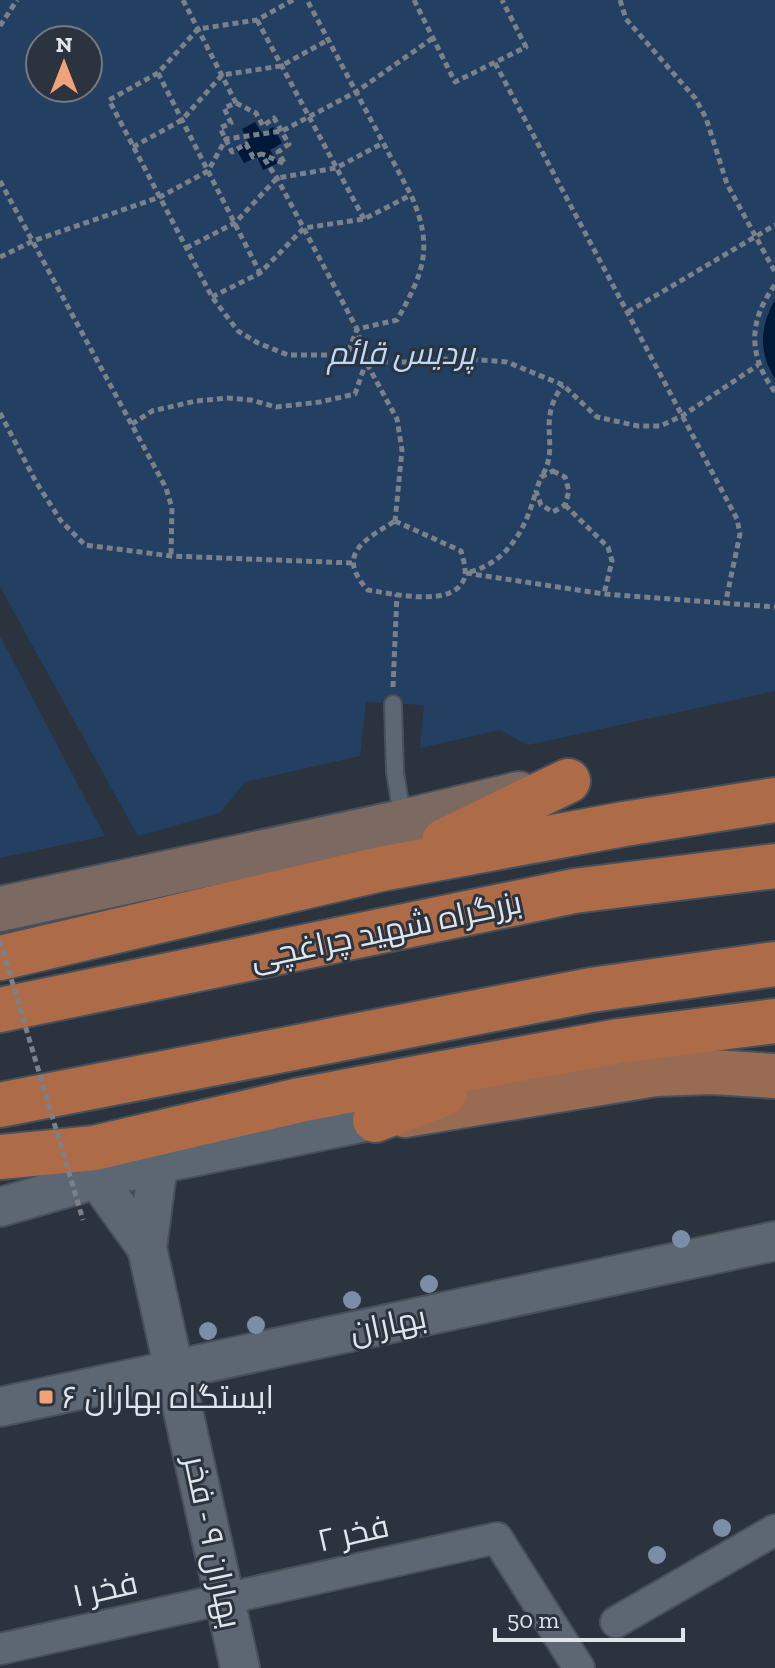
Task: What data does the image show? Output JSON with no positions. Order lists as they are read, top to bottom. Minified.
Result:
{"streets":{"highway":["بزرگراه شهید چراغچی"],"street":["بهاران","فخر ۲","بهاران ۹ - فخر","فخر ۱"]},"crossings":[["بهاران","بهاران ۹ - فخر"],["فخر ۲","بهاران ۹ - فخر"],["فخر ۲","فخر ۱"],["بهاران ۹ - فخر","فخر ۱"]],"parks":["پردیس قائم"],"places":{"transit":["ایستگاه بهاران ۶"]},"scale_bar":"50 m","north":"top"}
